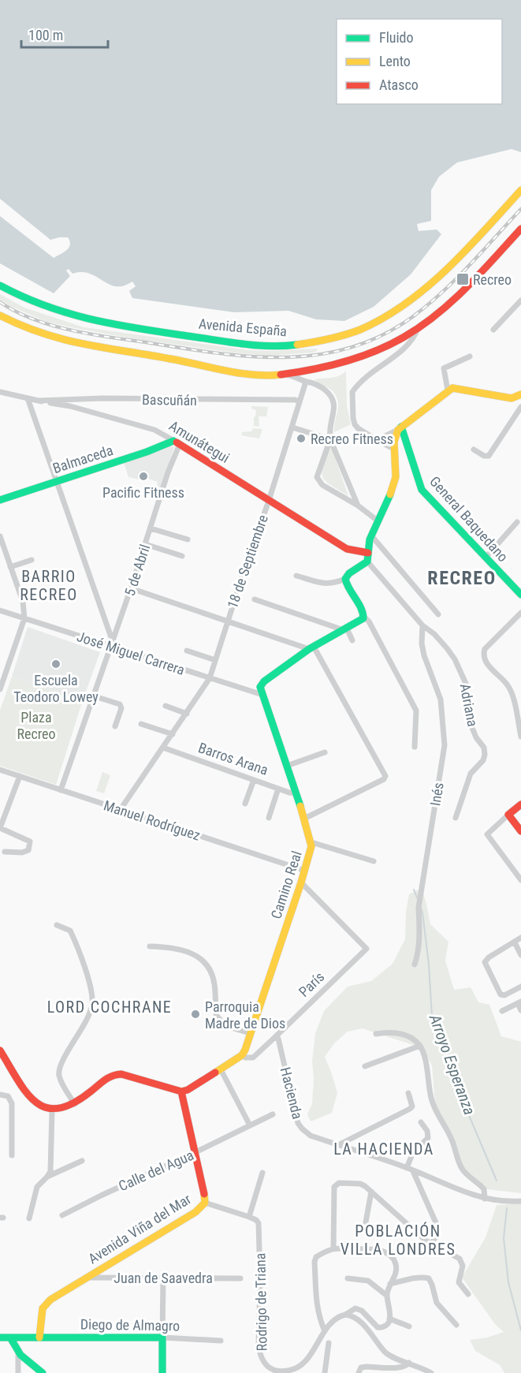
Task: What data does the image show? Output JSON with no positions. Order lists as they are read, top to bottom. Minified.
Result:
{"streets":{"street":["Avenida España","Bascuñán","Amunátegui","Balmaceda","General Baquedano","18 de Septiembre","5 de Abril","José Miguel Carrera","Adriana","Barros Arana","Inés","Manuel Rodríguez","Camino Real","París","Hacienda","Calle del Agua","Avenida Viña del Mar","Juan de Saavedra","Rodrigo de Triana","Diego de Almagro"]},"crossings":[["Bascuñán","Amunátegui"],["Bascuñán","18 de Septiembre"],["Amunátegui","Balmaceda"],["Amunátegui","18 de Septiembre"],["Amunátegui","5 de Abril"],["Balmaceda","5 de Abril"],["18 de Septiembre","José Miguel Carrera"],["18 de Septiembre","Barros Arana"],["18 de Septiembre","Manuel Rodríguez"],["5 de Abril","José Miguel Carrera"],["5 de Abril","Manuel Rodríguez"],["José Miguel Carrera","Camino Real"],["Adriana","Inés"],["Barros Arana","Camino Real"],["Manuel Rodríguez","Camino Real"],["Camino Real","París"],["París","Hacienda"],["Calle del Agua","Avenida Viña del Mar"],["Avenida Viña del Mar","Juan de Saavedra"],["Avenida Viña del Mar","Diego de Almagro"]],"districts":["BARRIO RECREO","RECREO","LORD COCHRANE","LA HACIENDA","POBLACIÓN VILLA LONDRES"],"water":["Arroyo Esperanza"],"parks":["Plaza Recreo"],"places":{"transit":["Recreo"],"other":["Recreo Fitness","Pacific Fitness","Escuela Teodoro Lowey","Parroquia Madre de Dios"]},"legend":["Fluido","Lento","Atasco"],"scale_bar":"100 m"}
